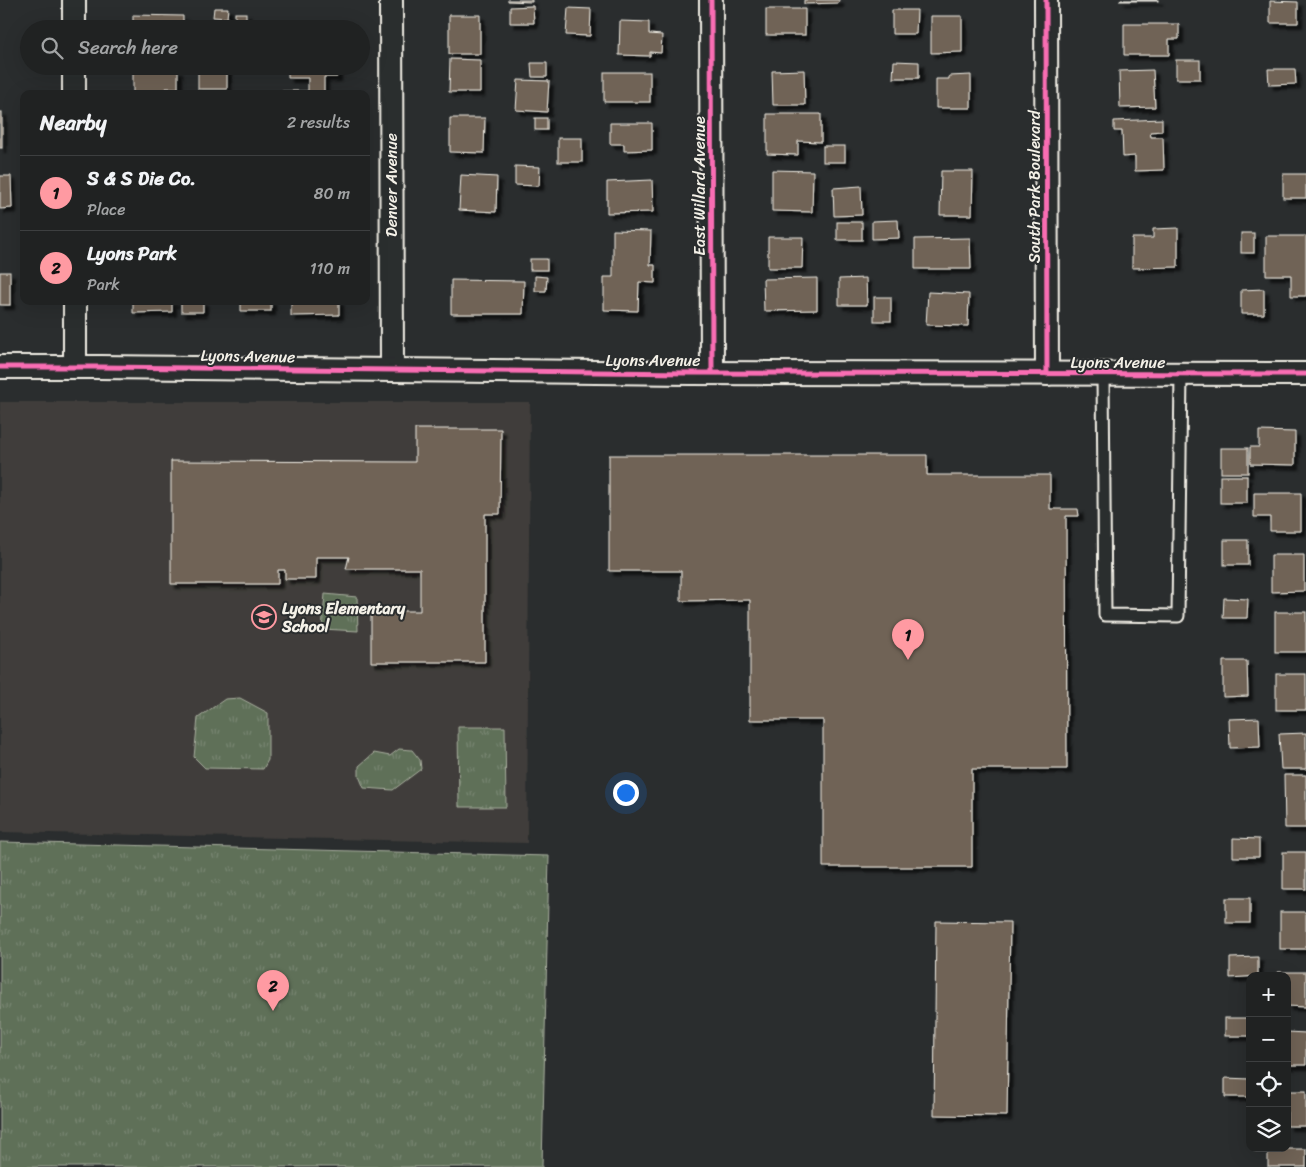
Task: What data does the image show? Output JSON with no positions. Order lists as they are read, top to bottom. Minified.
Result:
{"streets":{"street":["Denver Avenue","East Willard Avenue","South Park Boulevard","Lyons Avenue"]},"crossings":[["Denver Avenue","Lyons Avenue"],["East Willard Avenue","Lyons Avenue"],["South Park Boulevard","Lyons Avenue"]],"places":{"school or university":["Lyons Elementary School"]},"page":{"search":"Search here","heading":["Nearby","2 results"],"list":[{"mark":"1","name":"S & S Die Co.","note":"Place","value":"80 m"},{"mark":"2","name":"Lyons Park","note":"Park","value":"110 m"}],"pins":["1","2"],"map_buttons":["+","−"]}}
